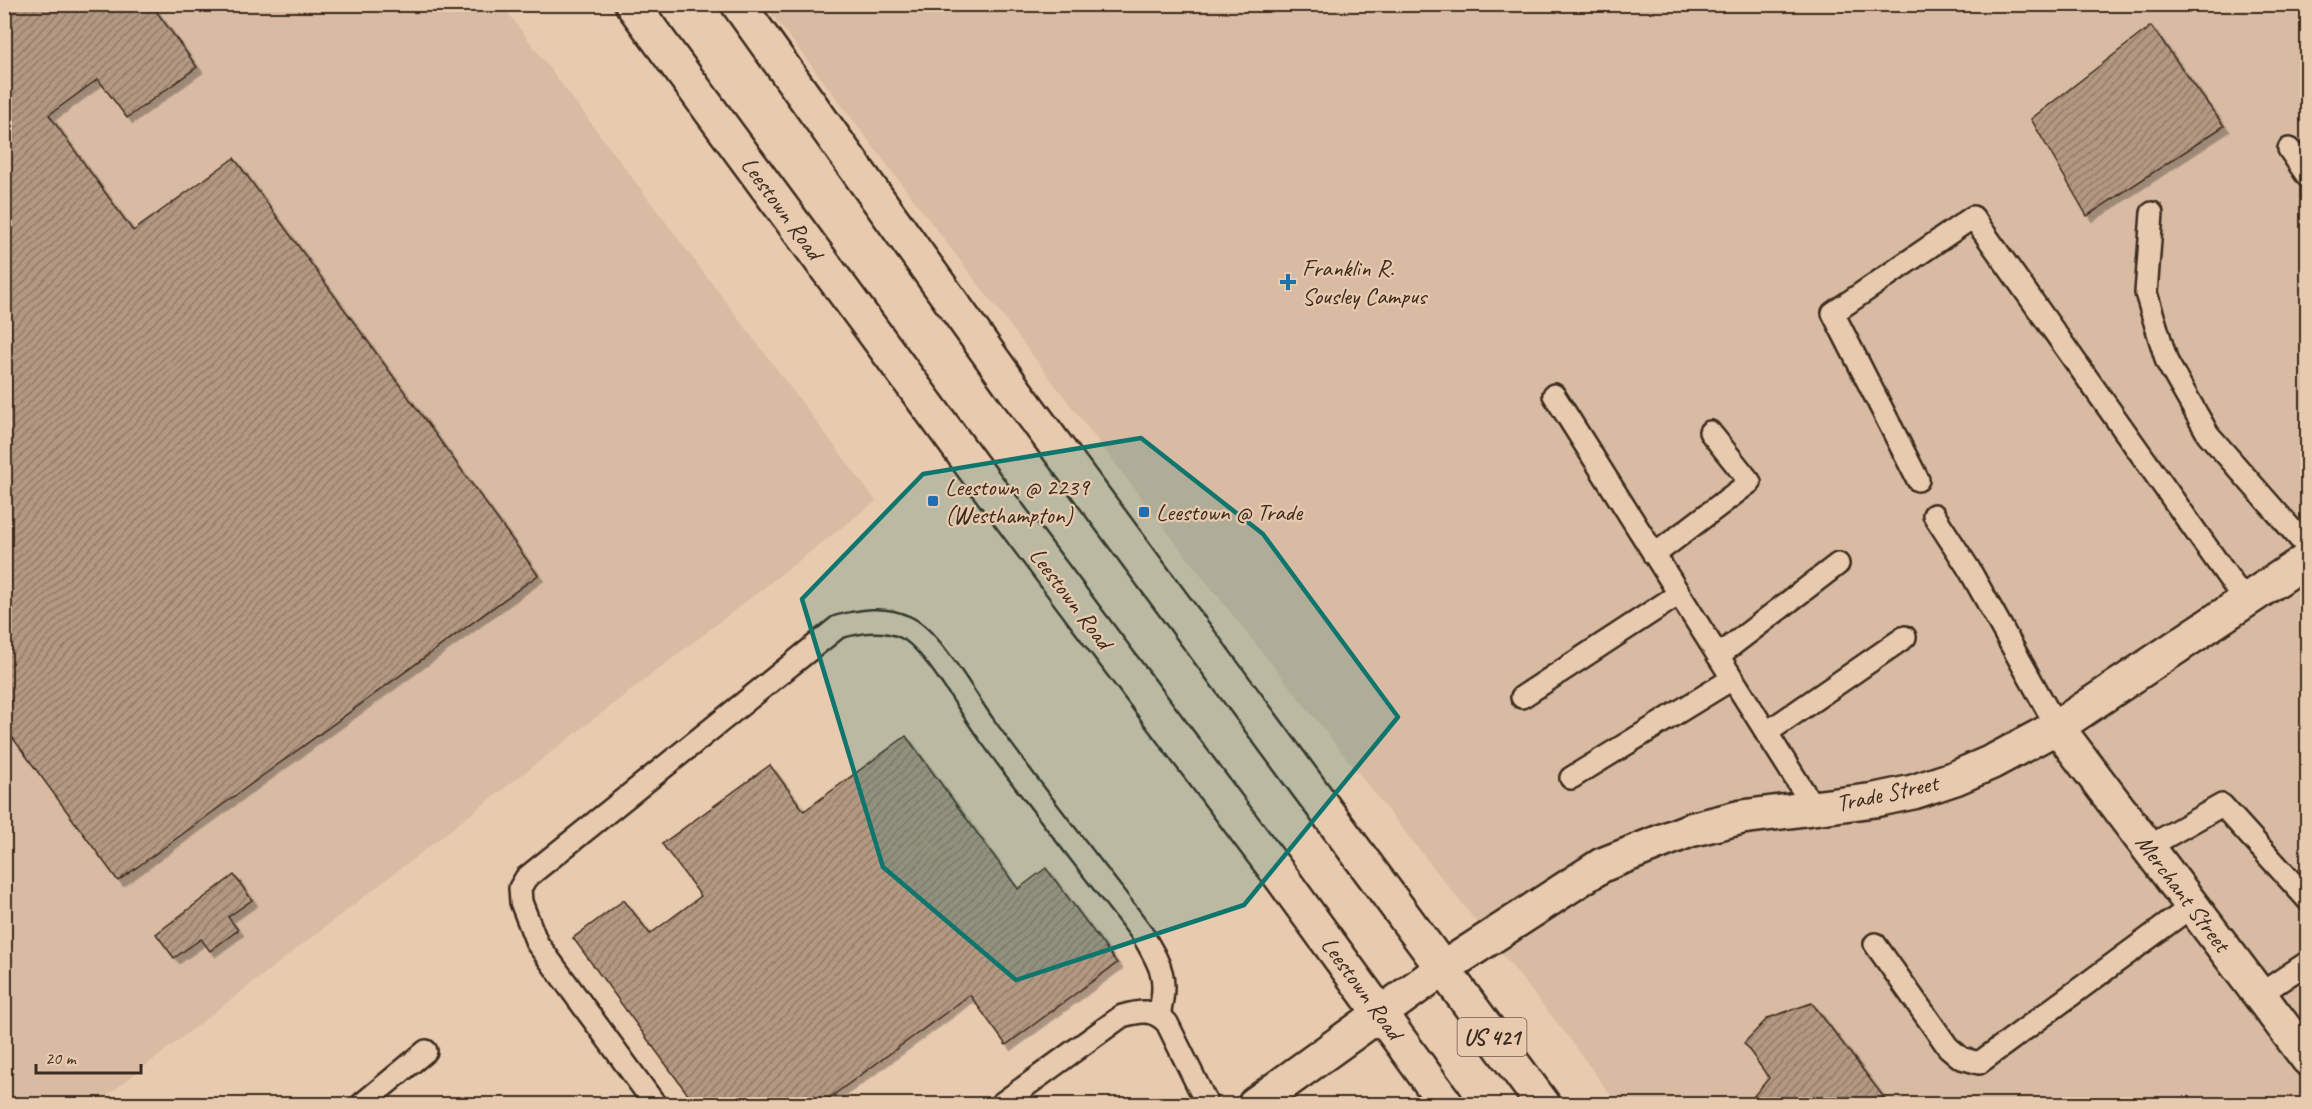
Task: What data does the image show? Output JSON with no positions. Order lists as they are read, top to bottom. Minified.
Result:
{"streets":{"main road":["Leestown Road","Trade Street","Merchant Street","US 421"]},"crossings":[["Leestown Road","Trade Street"],["Trade Street","Merchant Street"],["Trade Street","US 421"]],"places":{"health":["Franklin R. Sousley Campus"],"transit":["Leestown @ 2239 (Westhampton)","Leestown @ Trade"]},"scale_bar":"20 m"}
